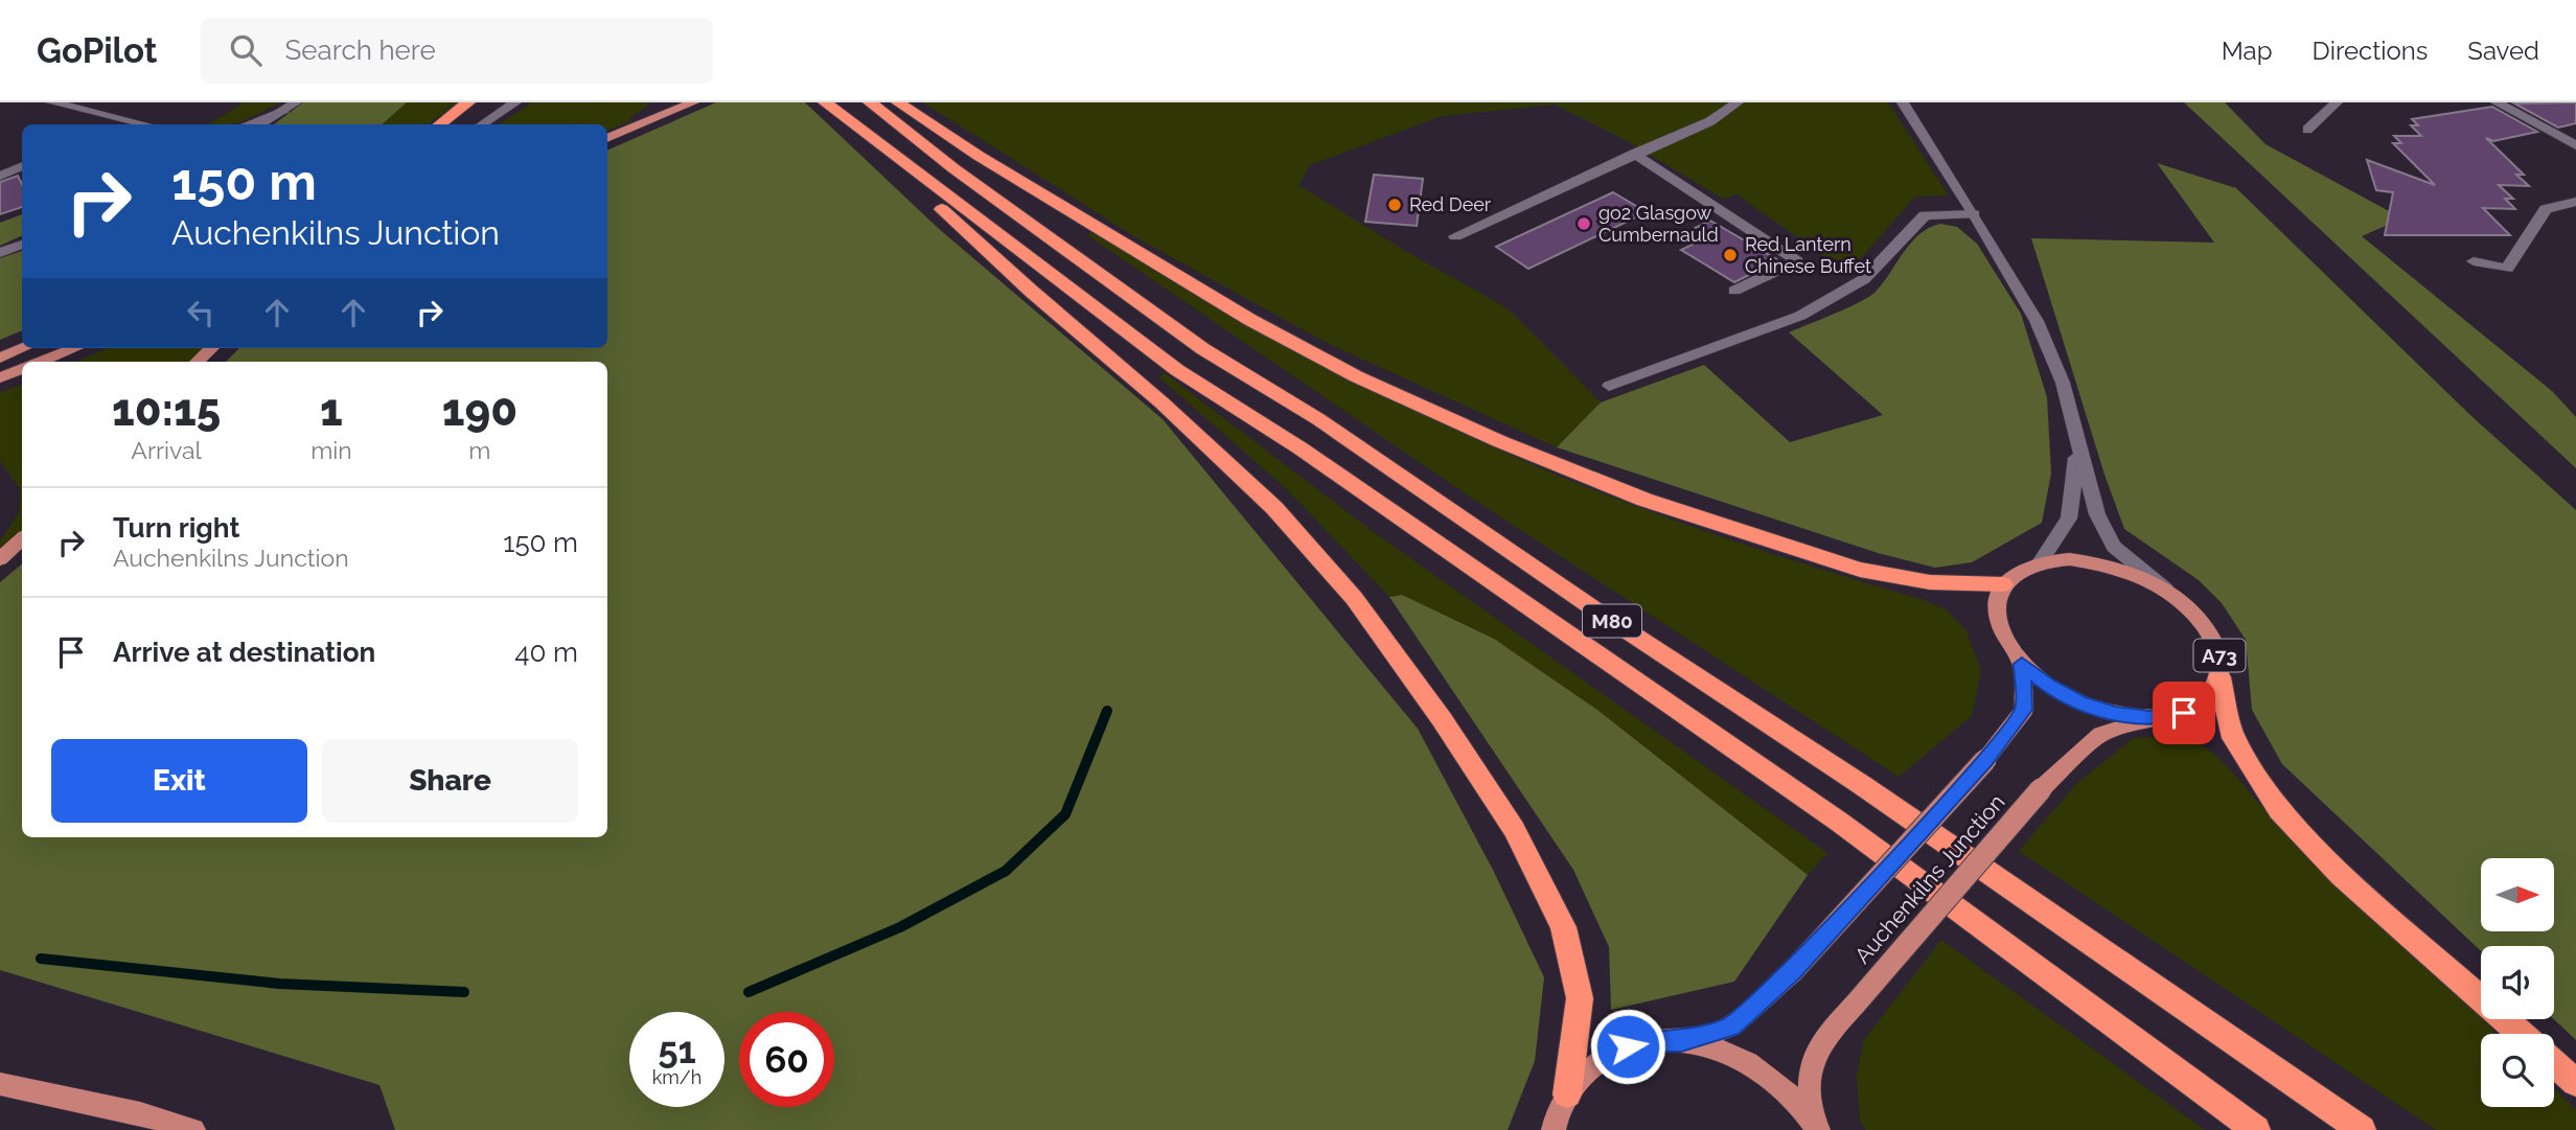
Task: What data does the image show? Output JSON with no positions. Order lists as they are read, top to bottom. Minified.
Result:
{"streets":{"highway":["M80"],"main road":["A73","Auchenkilns Junction"]},"crossings":[["A73","Auchenkilns Junction"]],"places":["Red Deer","go2 Glasgow Cumbernauld","Red Lantern Chinese Buffet"],"north":"right","page":{"header":"GoPilot","search":"Search here","nav":["Map","Directions","Saved"],"turn":["150 m","Auchenkilns Junction"],"eta":["10:15","Arrival","1","min","190","m"],"list":[{"name":"Turn right","note":"Auchenkilns Junction","value":"150 m"},{"name":"Arrive at destination","value":"40 m"}],"buttons":["Exit","Share"],"speed":"51 km/h","limit":"60"}}
